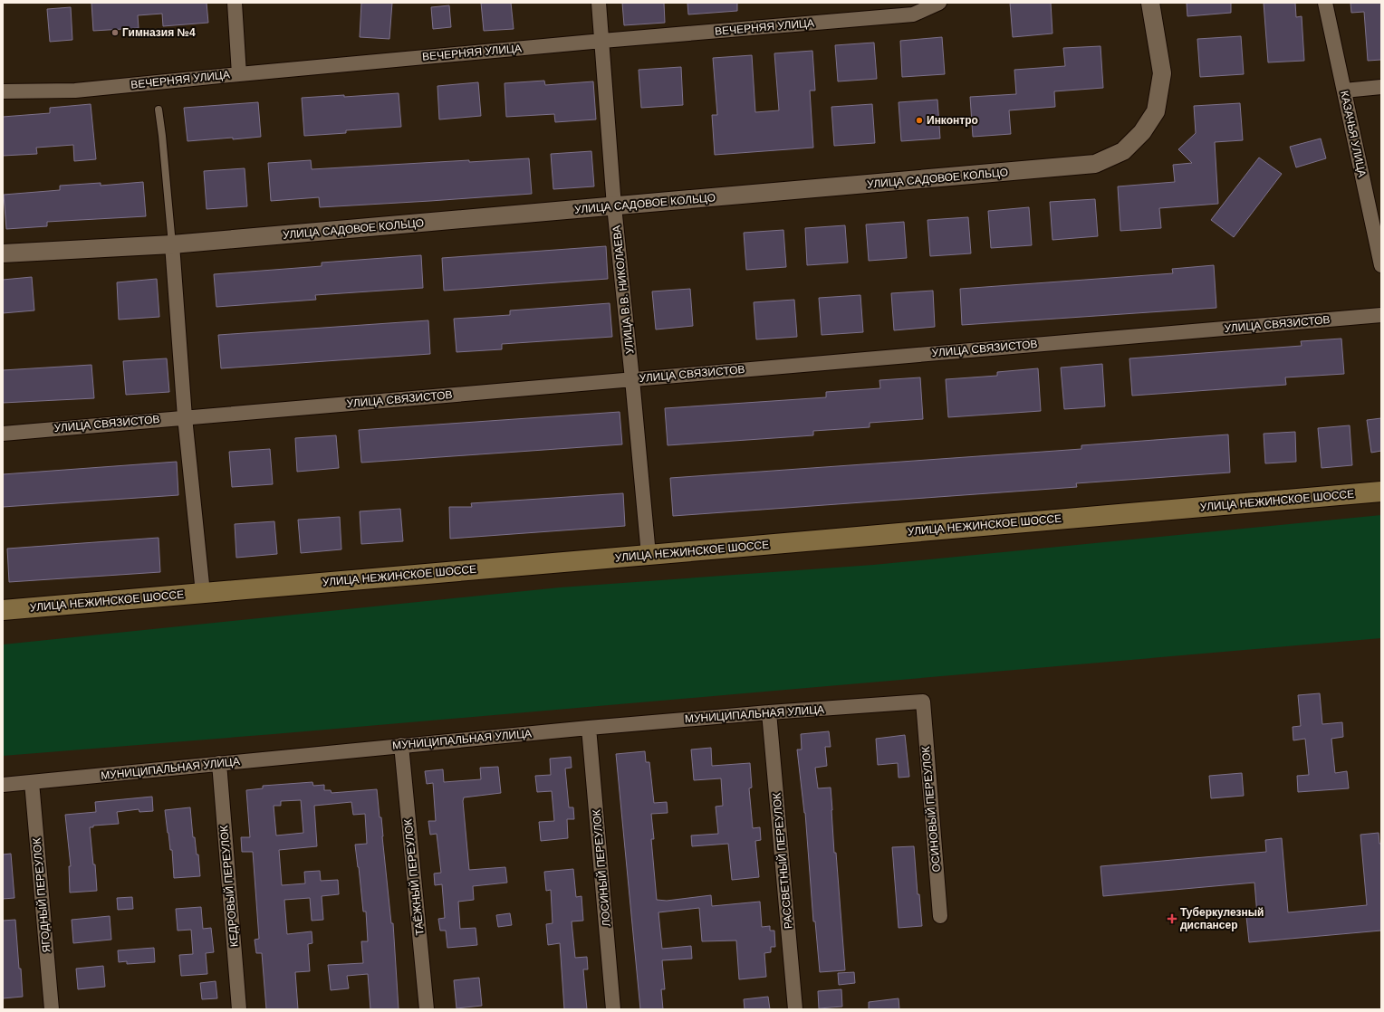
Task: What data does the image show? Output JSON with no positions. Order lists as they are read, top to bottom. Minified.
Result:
{"streets":{"main road":["УЛИЦА НЕЖИНСКОЕ ШОССЕ"],"street":["ВЕЧЕРНЯЯ УЛИЦА","КАЗАЧЬЯ УЛИЦА","УЛИЦА САДОВОЕ КОЛЬЦО","УЛИЦА В.В. НИКОЛАЕВА","УЛИЦА СВЯЗИСТОВ","МУНИЦИПАЛЬНАЯ УЛИЦА","ОСИНОВЫЙ ПЕРЕУЛОК","РАССВЕТНЫЙ ПЕРЕУЛОК","ЛОСИНЫЙ ПЕРЕУЛОК","ТАЁЖНЫЙ ПЕРЕУЛОК","КЕДРОВЫЙ ПЕРЕУЛОК","ЯГОДНЫЙ ПЕРЕУЛОК"]},"crossings":[["ВЕЧЕРНЯЯ УЛИЦА","УЛИЦА В.В. НИКОЛАЕВА"],["УЛИЦА САДОВОЕ КОЛЬЦО","УЛИЦА В.В. НИКОЛАЕВА"],["УЛИЦА В.В. НИКОЛАЕВА","УЛИЦА СВЯЗИСТОВ"],["УЛИЦА В.В. НИКОЛАЕВА","УЛИЦА НЕЖИНСКОЕ ШОССЕ"],["МУНИЦИПАЛЬНАЯ УЛИЦА","ОСИНОВЫЙ ПЕРЕУЛОК"],["МУНИЦИПАЛЬНАЯ УЛИЦА","РАССВЕТНЫЙ ПЕРЕУЛОК"],["МУНИЦИПАЛЬНАЯ УЛИЦА","ЛОСИНЫЙ ПЕРЕУЛОК"],["МУНИЦИПАЛЬНАЯ УЛИЦА","ТАЁЖНЫЙ ПЕРЕУЛОК"],["МУНИЦИПАЛЬНАЯ УЛИЦА","КЕДРОВЫЙ ПЕРЕУЛОК"],["МУНИЦИПАЛЬНАЯ УЛИЦА","ЯГОДНЫЙ ПЕРЕУЛОК"]],"places":{"other":["Гимназия №4","Инконтро"],"health":["Туберкулезный диспансер"]}}
